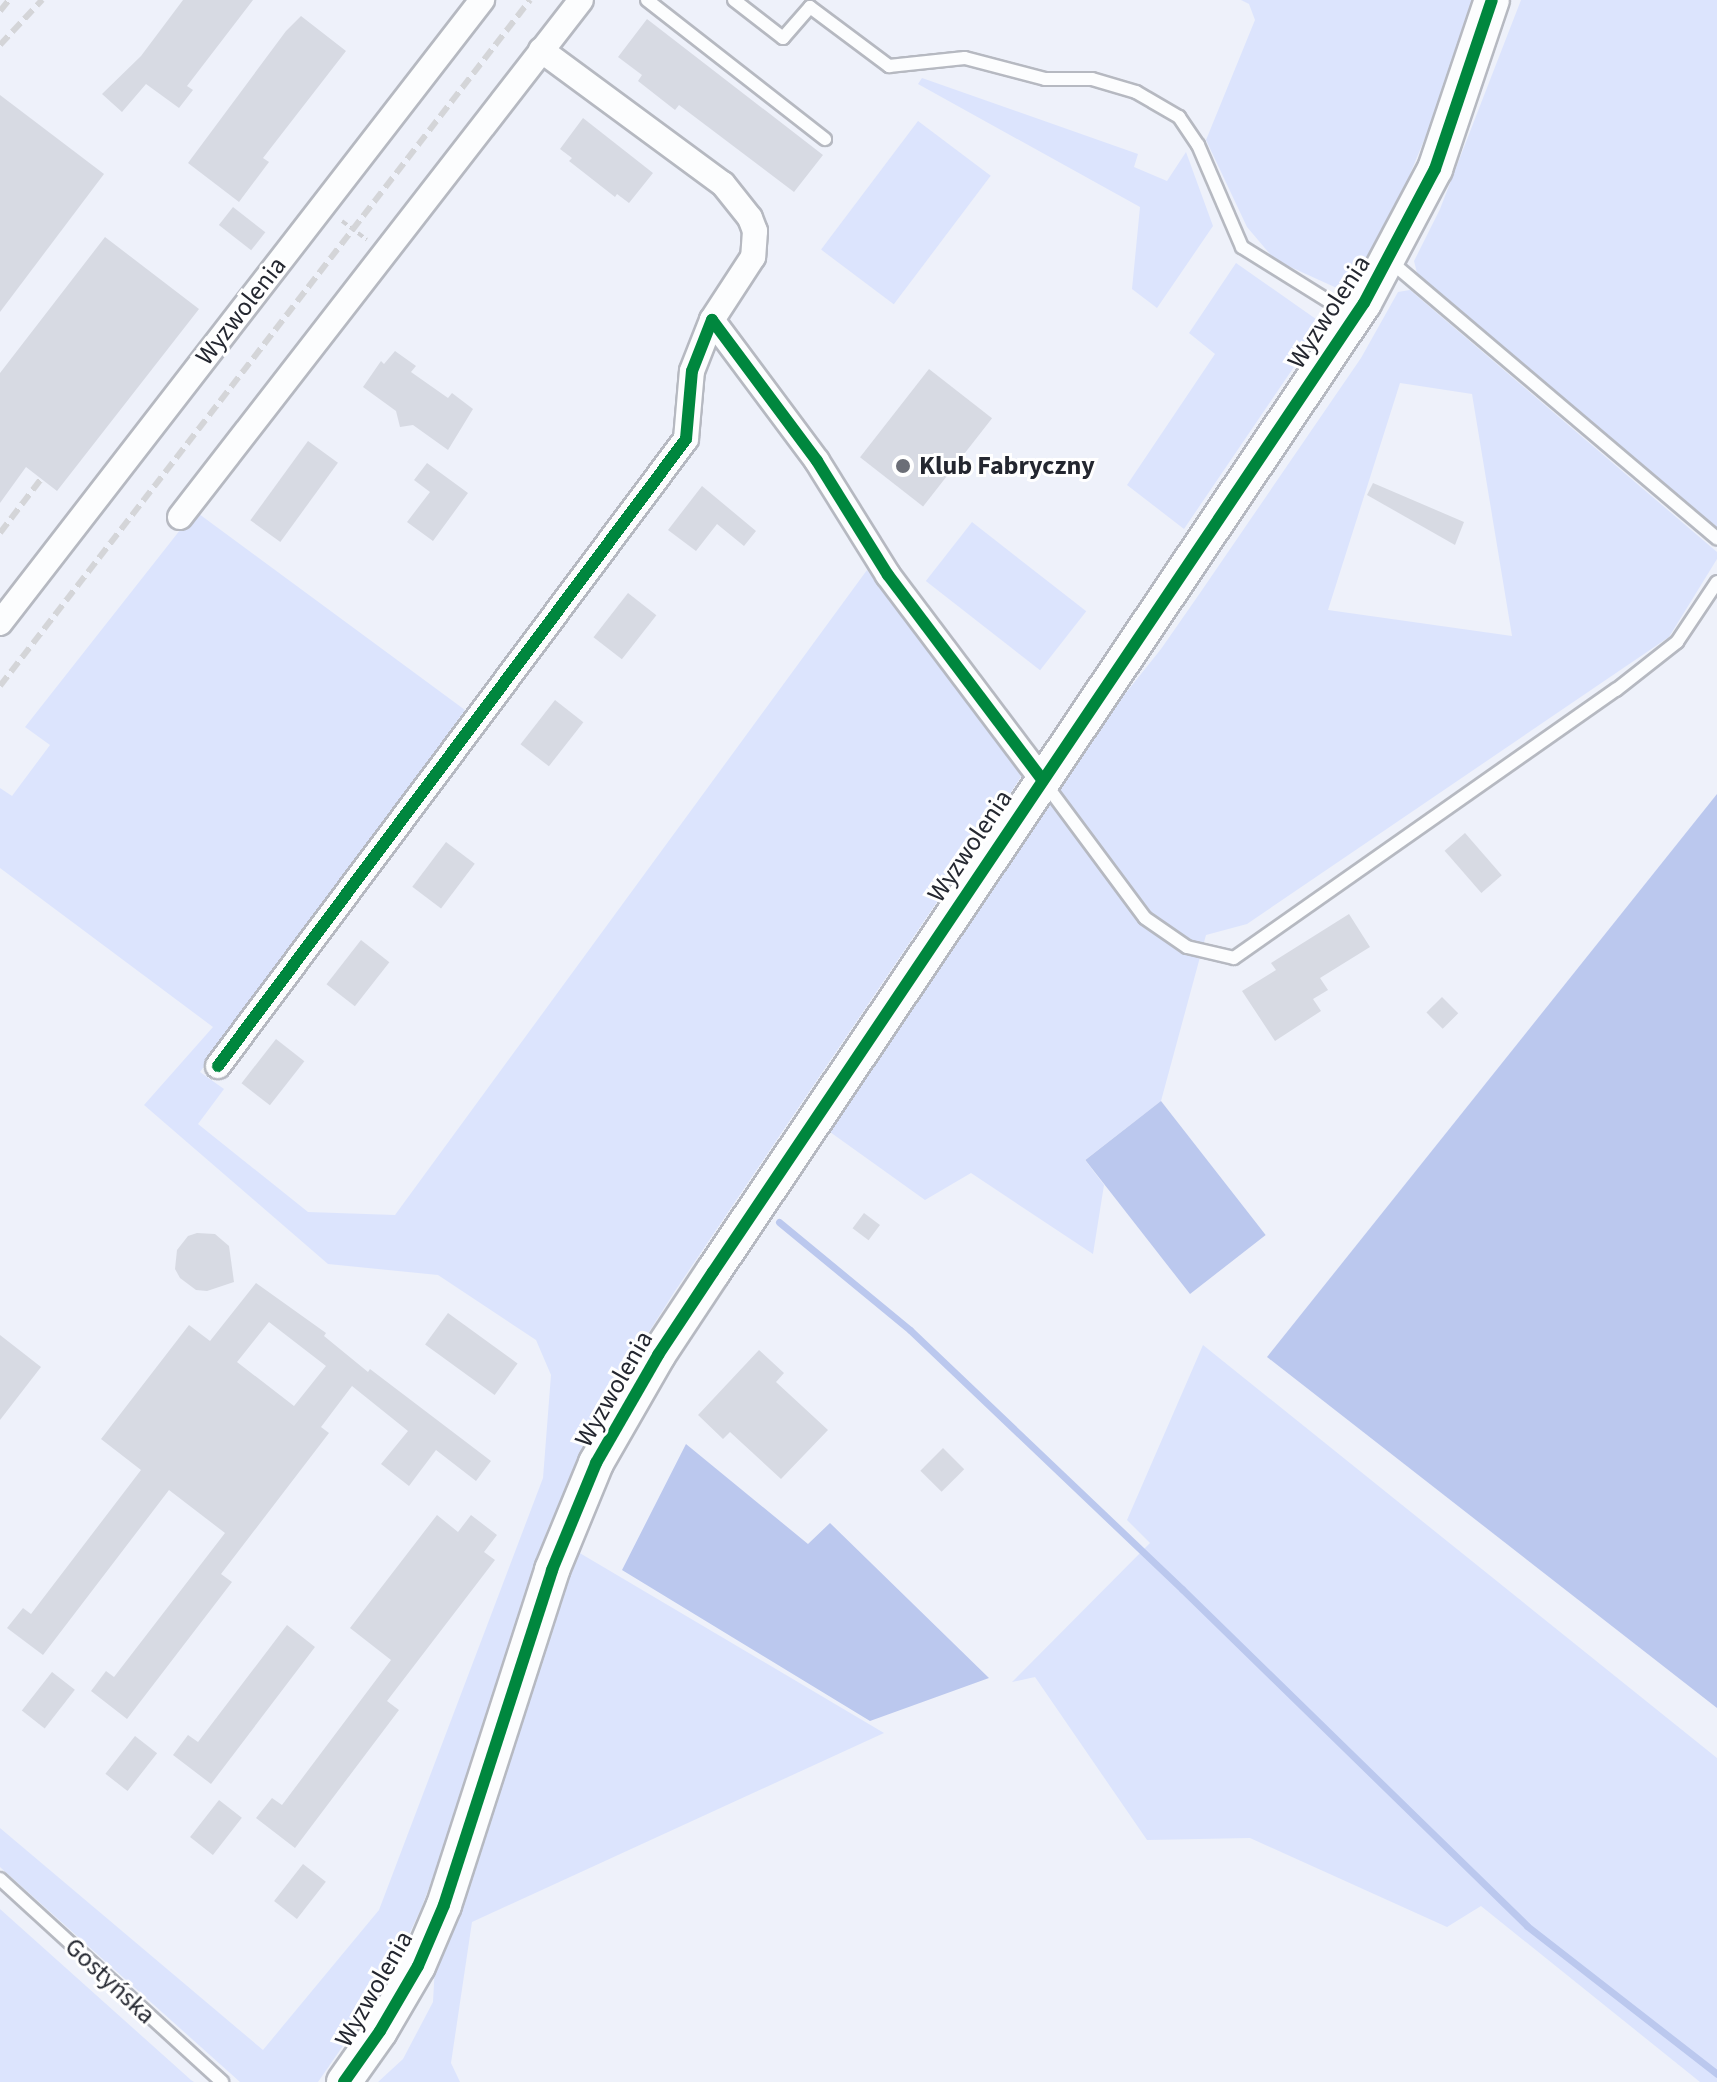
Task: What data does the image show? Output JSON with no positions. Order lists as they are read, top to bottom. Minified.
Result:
{"streets":{"street":["Wyzwolenia"],"lane":["Gostyńska"]},"places":["Klub Fabryczny"]}
